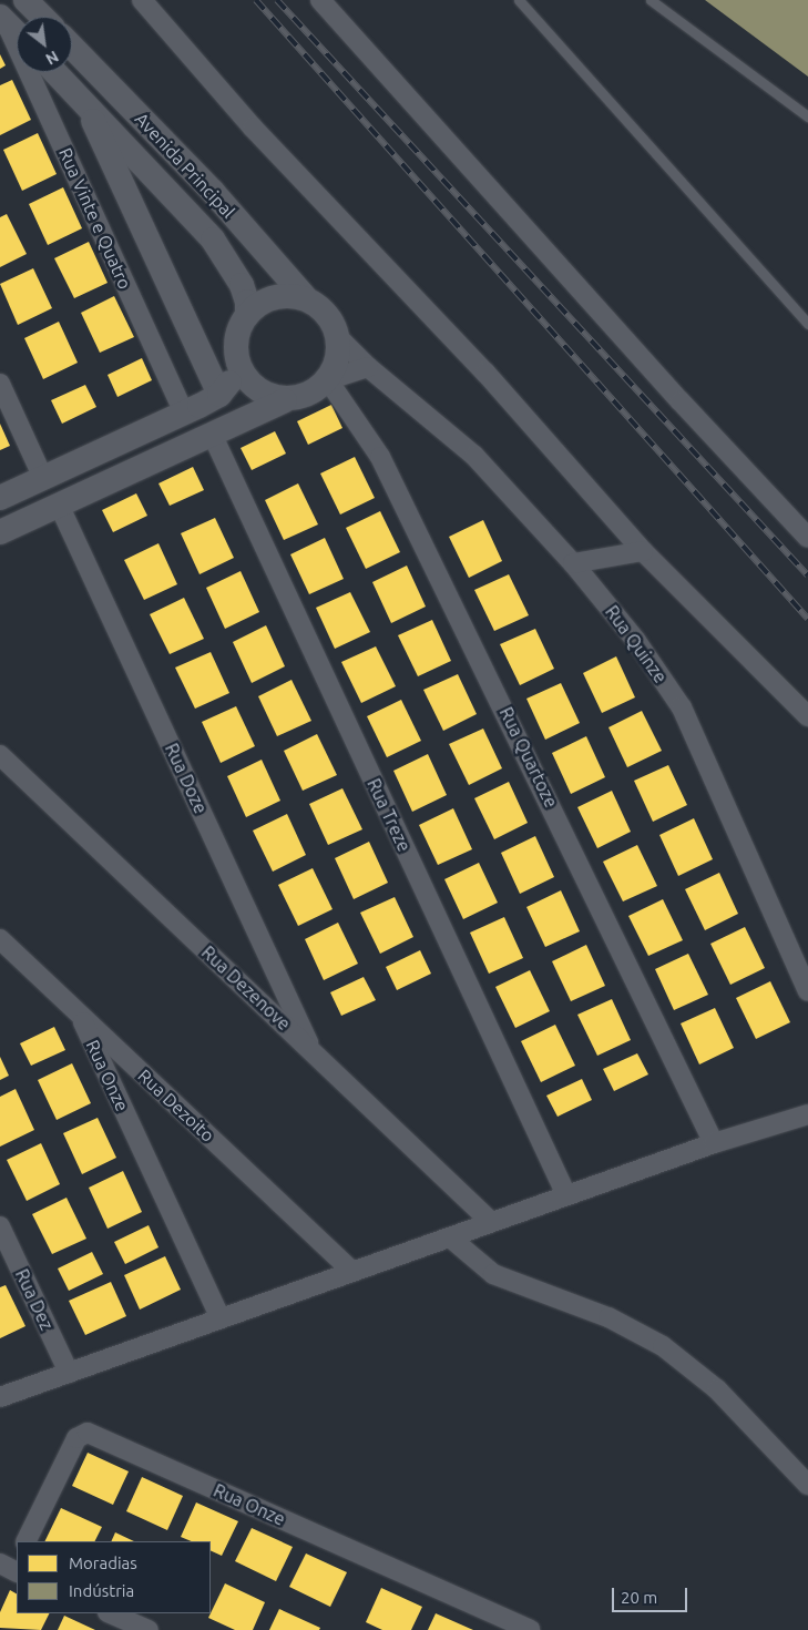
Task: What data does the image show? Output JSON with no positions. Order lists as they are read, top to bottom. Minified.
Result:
{"streets":{"street":["Avenida Principal","Rua Vinte e Quatro","Rua Quinze","Rua Quartoze","Rua Doze","Rua Treze","Rua Dezenove","Rua Onze","Rua Dezoito","Rua Dez"]},"crossings":[["Avenida Principal","Rua Quinze"],["Avenida Principal","Rua Quartoze"],["Rua Quinze","Rua Quartoze"],["Rua Doze","Rua Dezenove"],["Rua Onze","Rua Dezoito"]],"legend":["Moradias","Indústria"],"scale_bar":"20 m","north":"bottom right"}
